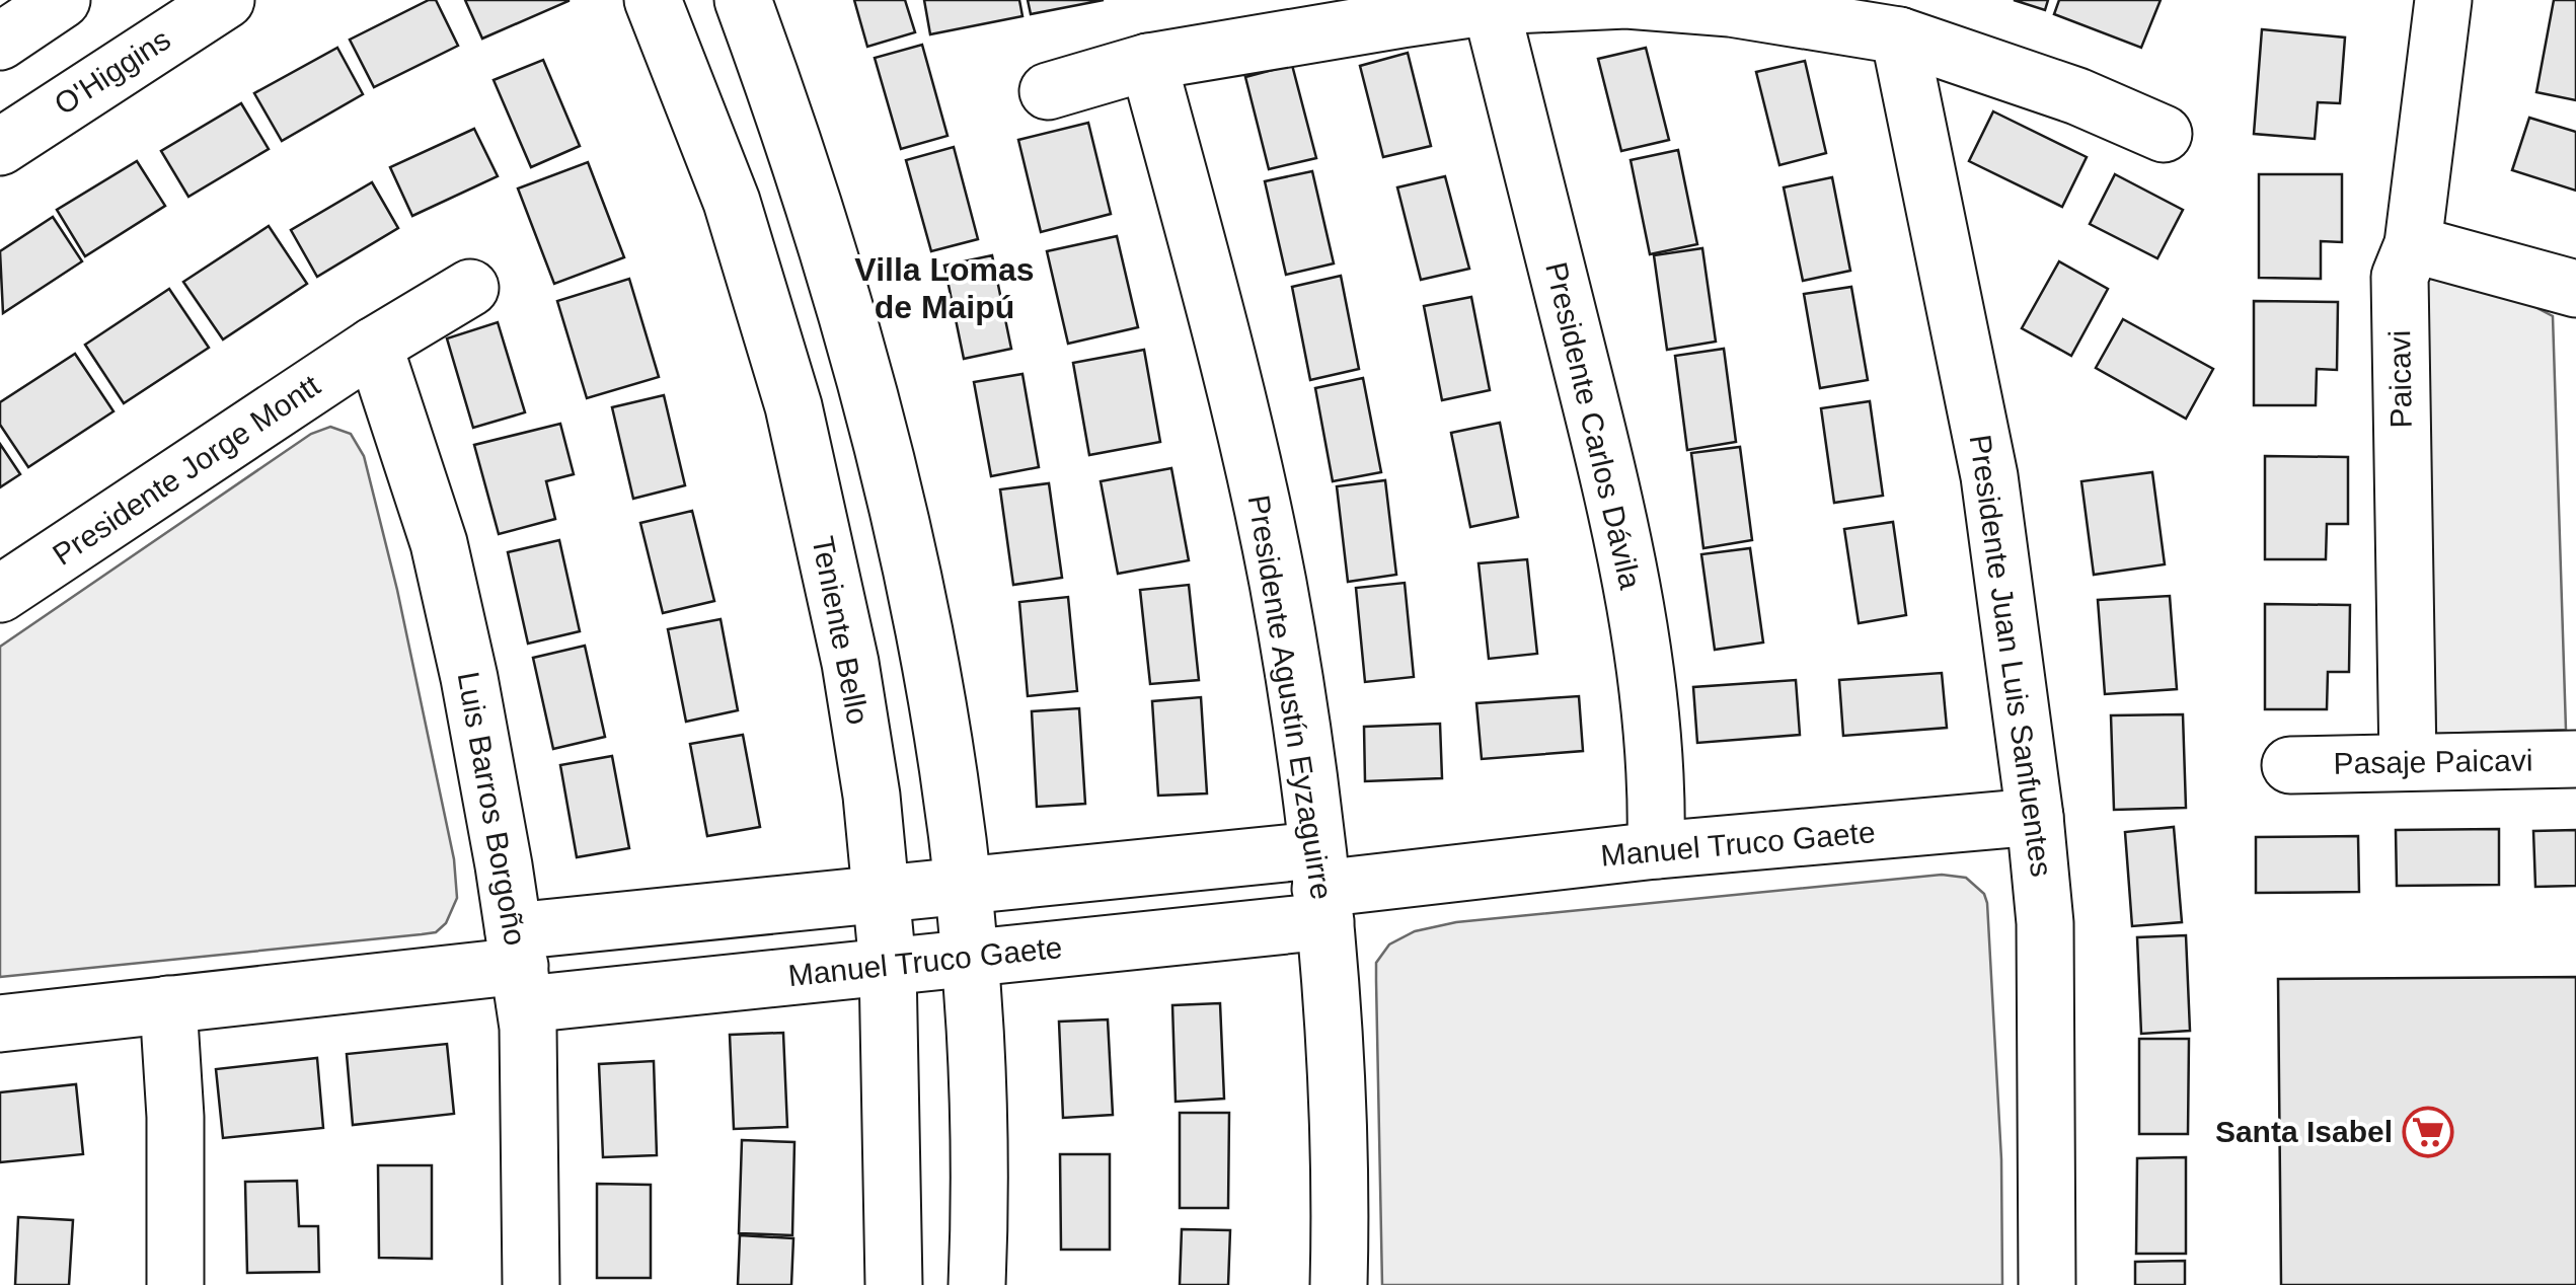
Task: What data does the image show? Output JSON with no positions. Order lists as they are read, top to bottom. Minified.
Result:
{"streets":{"street":["O'Higgins","Paicavi","Presidente Carlos Dávila","Presidente Jorge Montt","Teniente Bello","Presidente Juan Luis Sanfuentes","Presidente Agustín Eyzaguirre","Pasaje Paicavi","Luis Barros Borgoño","Manuel Truco Gaete"]},"crossings":[["Paicavi","Pasaje Paicavi"],["Presidente Carlos Dávila","Manuel Truco Gaete"],["Presidente Jorge Montt","Luis Barros Borgoño"],["Teniente Bello","Manuel Truco Gaete"],["Presidente Juan Luis Sanfuentes","Manuel Truco Gaete"],["Presidente Agustín Eyzaguirre","Manuel Truco Gaete"],["Luis Barros Borgoño","Manuel Truco Gaete"]],"districts":["Villa Lomas de Maipú"],"places":{"supermarket":["Santa Isabel"]}}
